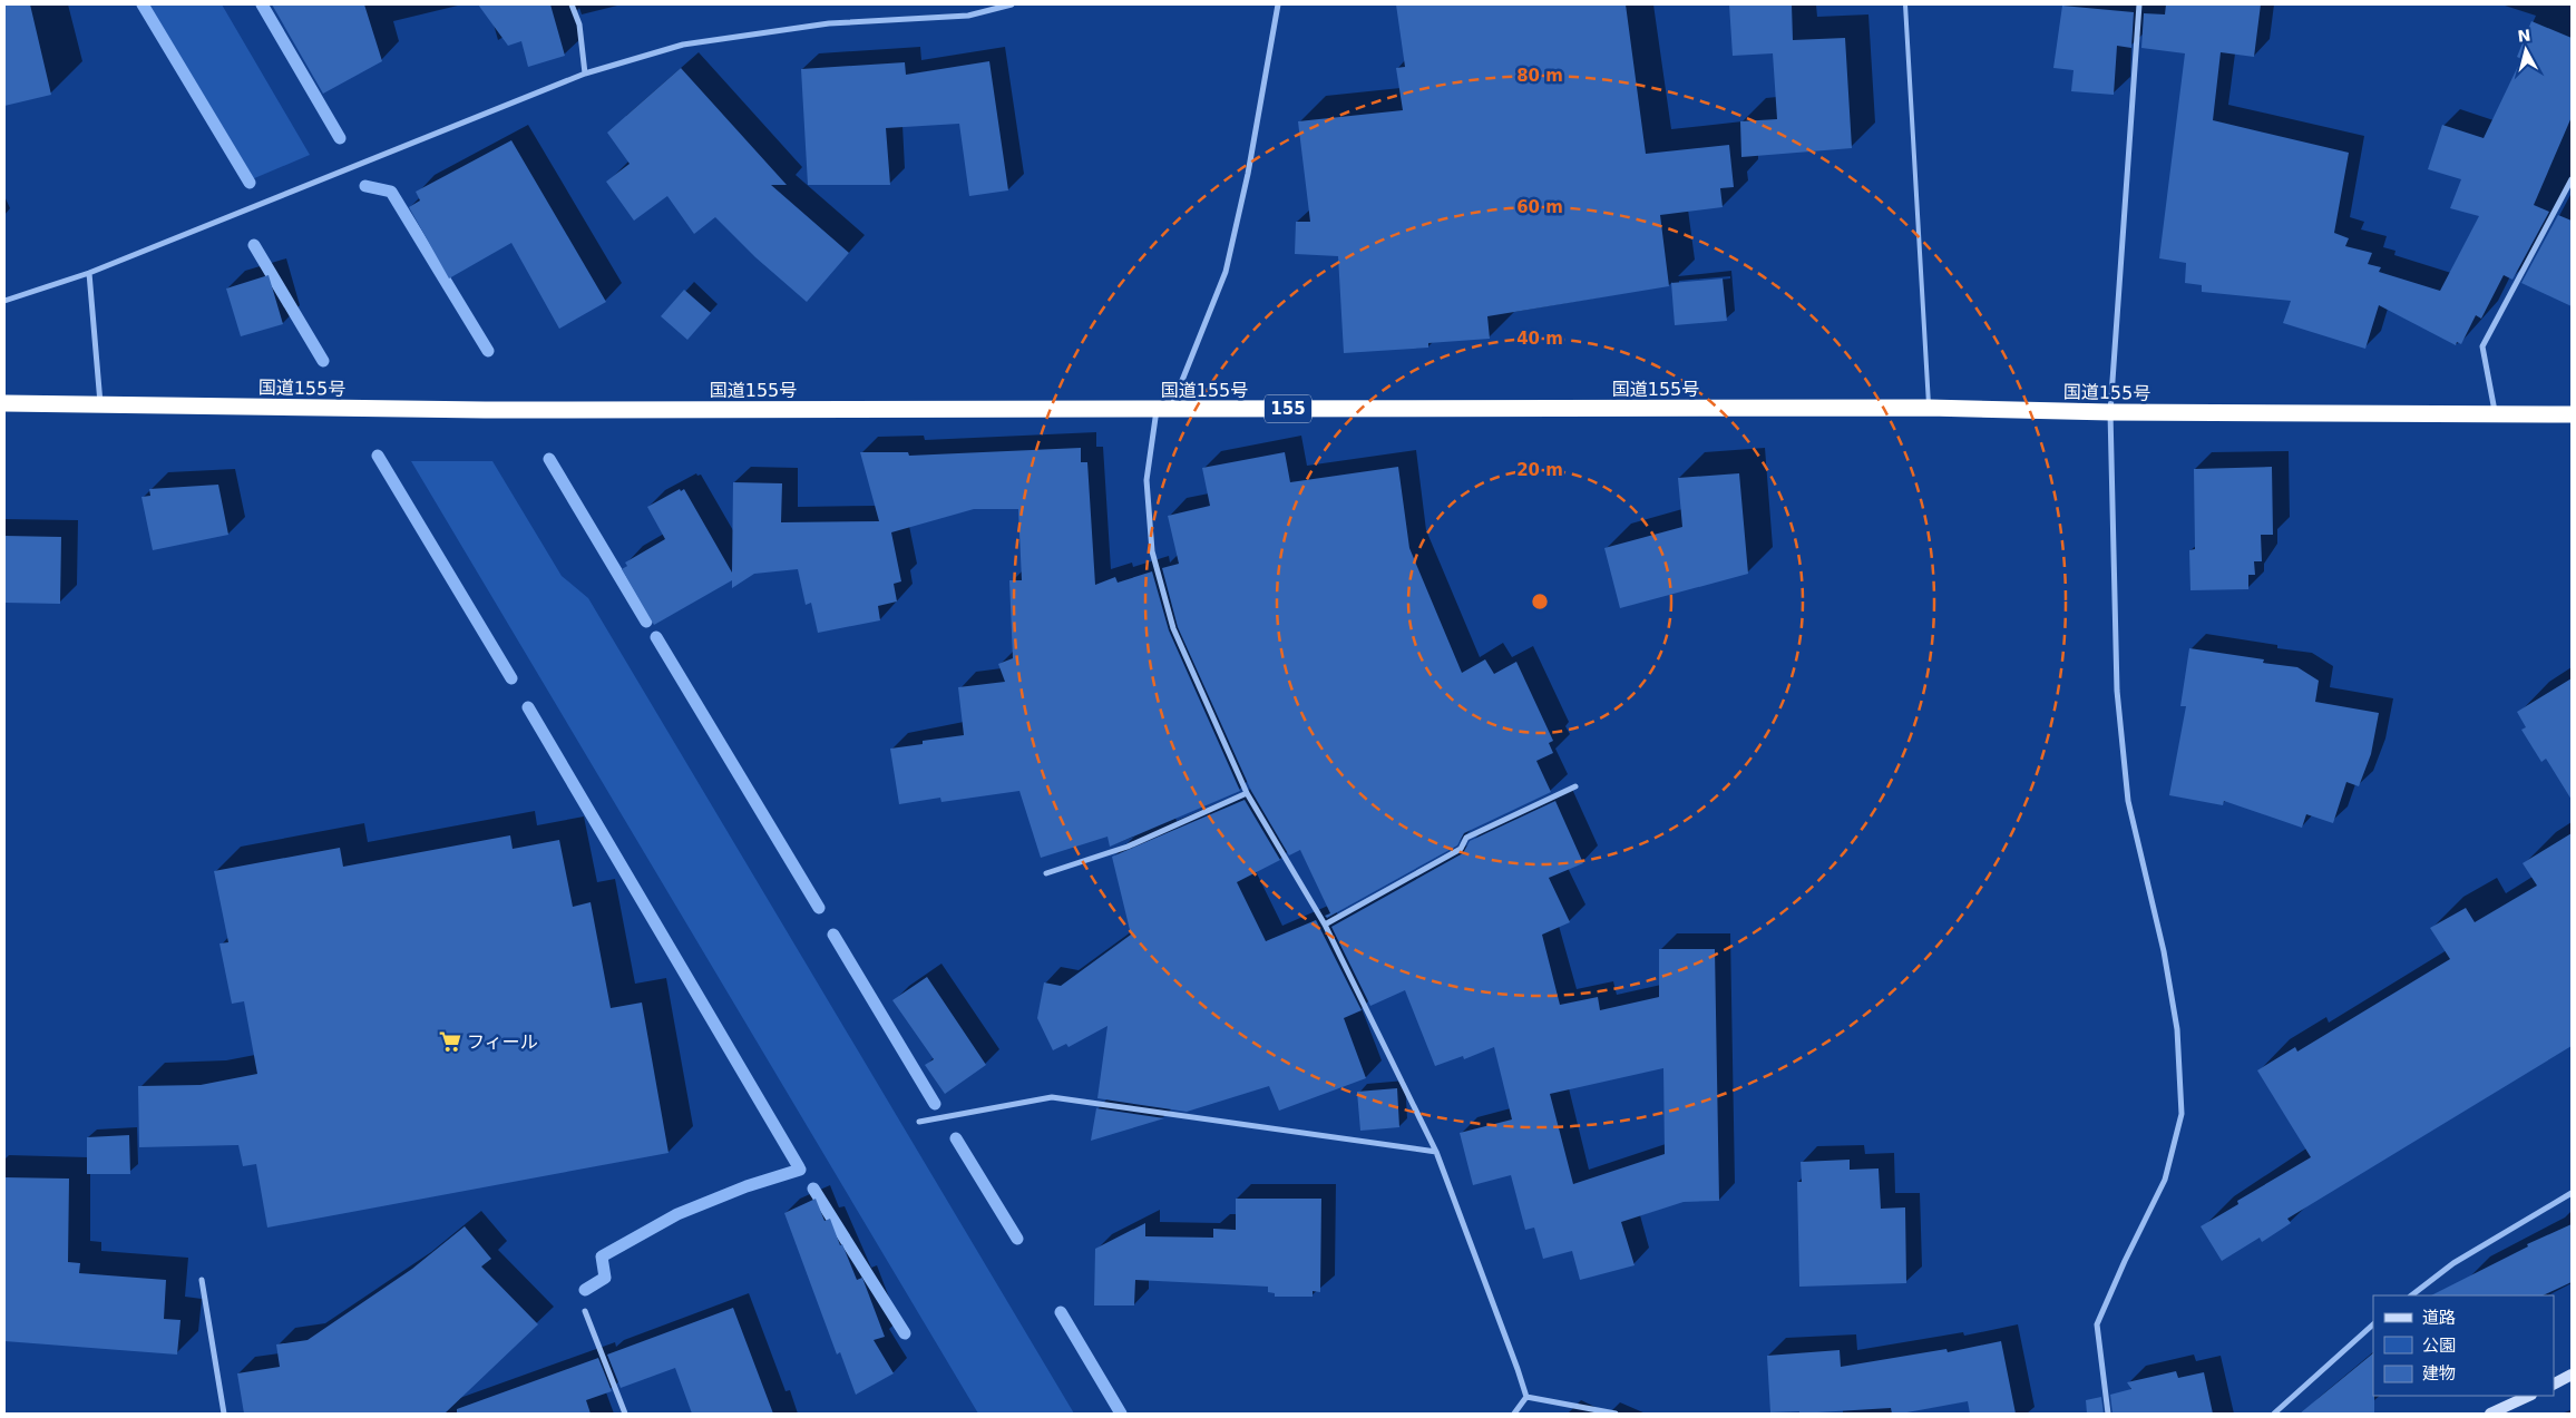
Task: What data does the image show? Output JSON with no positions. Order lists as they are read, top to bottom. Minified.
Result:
{"streets":{"highway":["国道155号","155"]},"places":{"supermarket":["フィール"]},"legend":["道路","公園","建物"],"north":"top","rings":["80 m","60 m","40 m","20 m"]}
